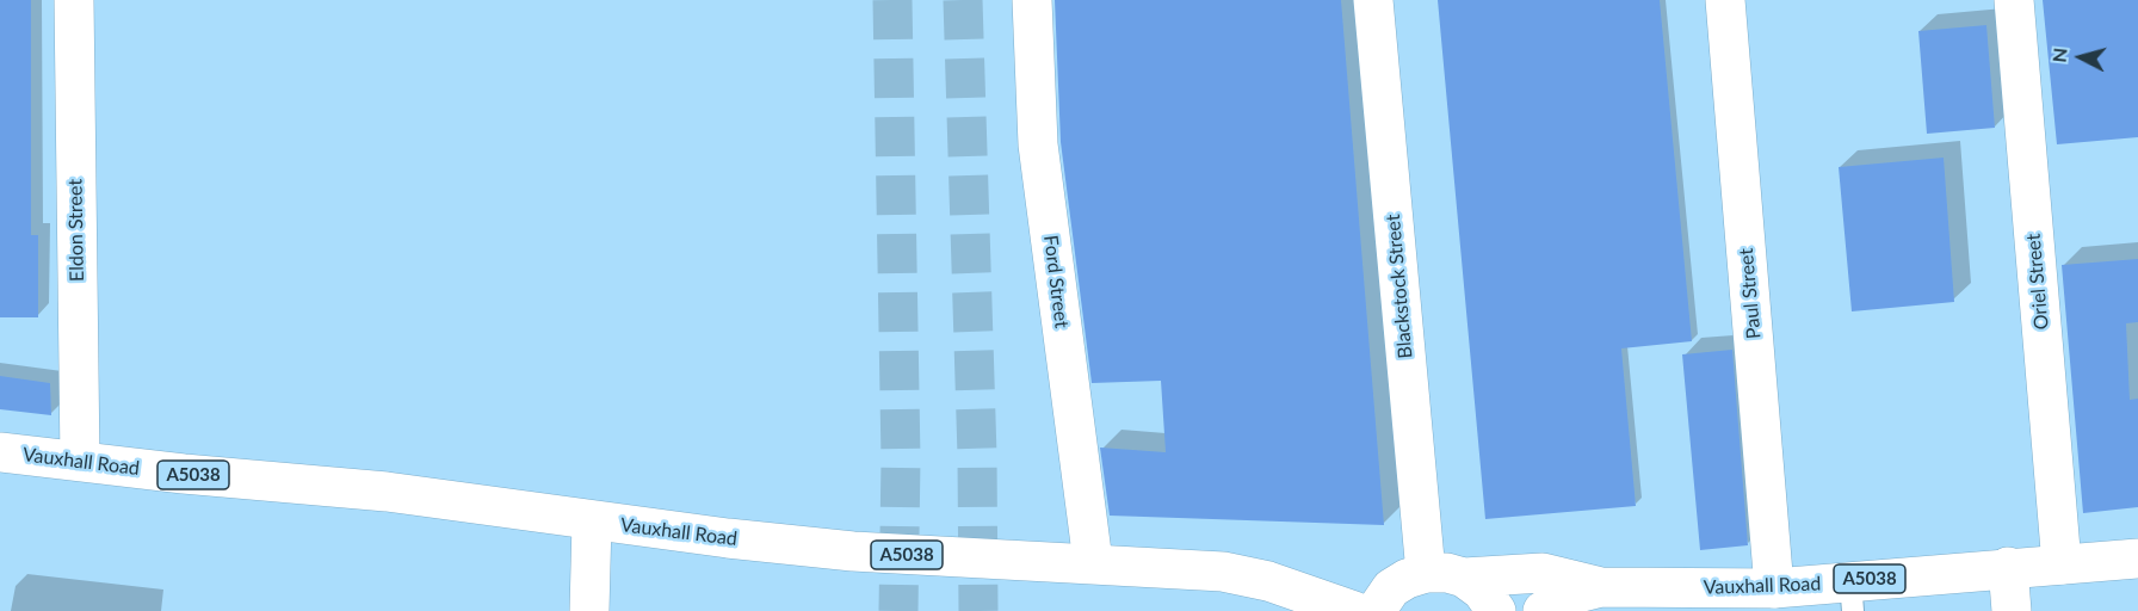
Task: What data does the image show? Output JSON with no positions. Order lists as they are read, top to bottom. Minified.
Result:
{"streets":{"street":["Eldon Street","Ford Street","Oriel Street","Blackstock Street","Paul Street","Vauxhall Road","A5038"]},"crossings":[["Eldon Street","Vauxhall Road"],["Ford Street","Vauxhall Road"],["Oriel Street","Vauxhall Road"],["Blackstock Street","Vauxhall Road"],["Blackstock Street","A5038"],["Paul Street","Vauxhall Road"],["Vauxhall Road","A5038"]],"north":"left"}
